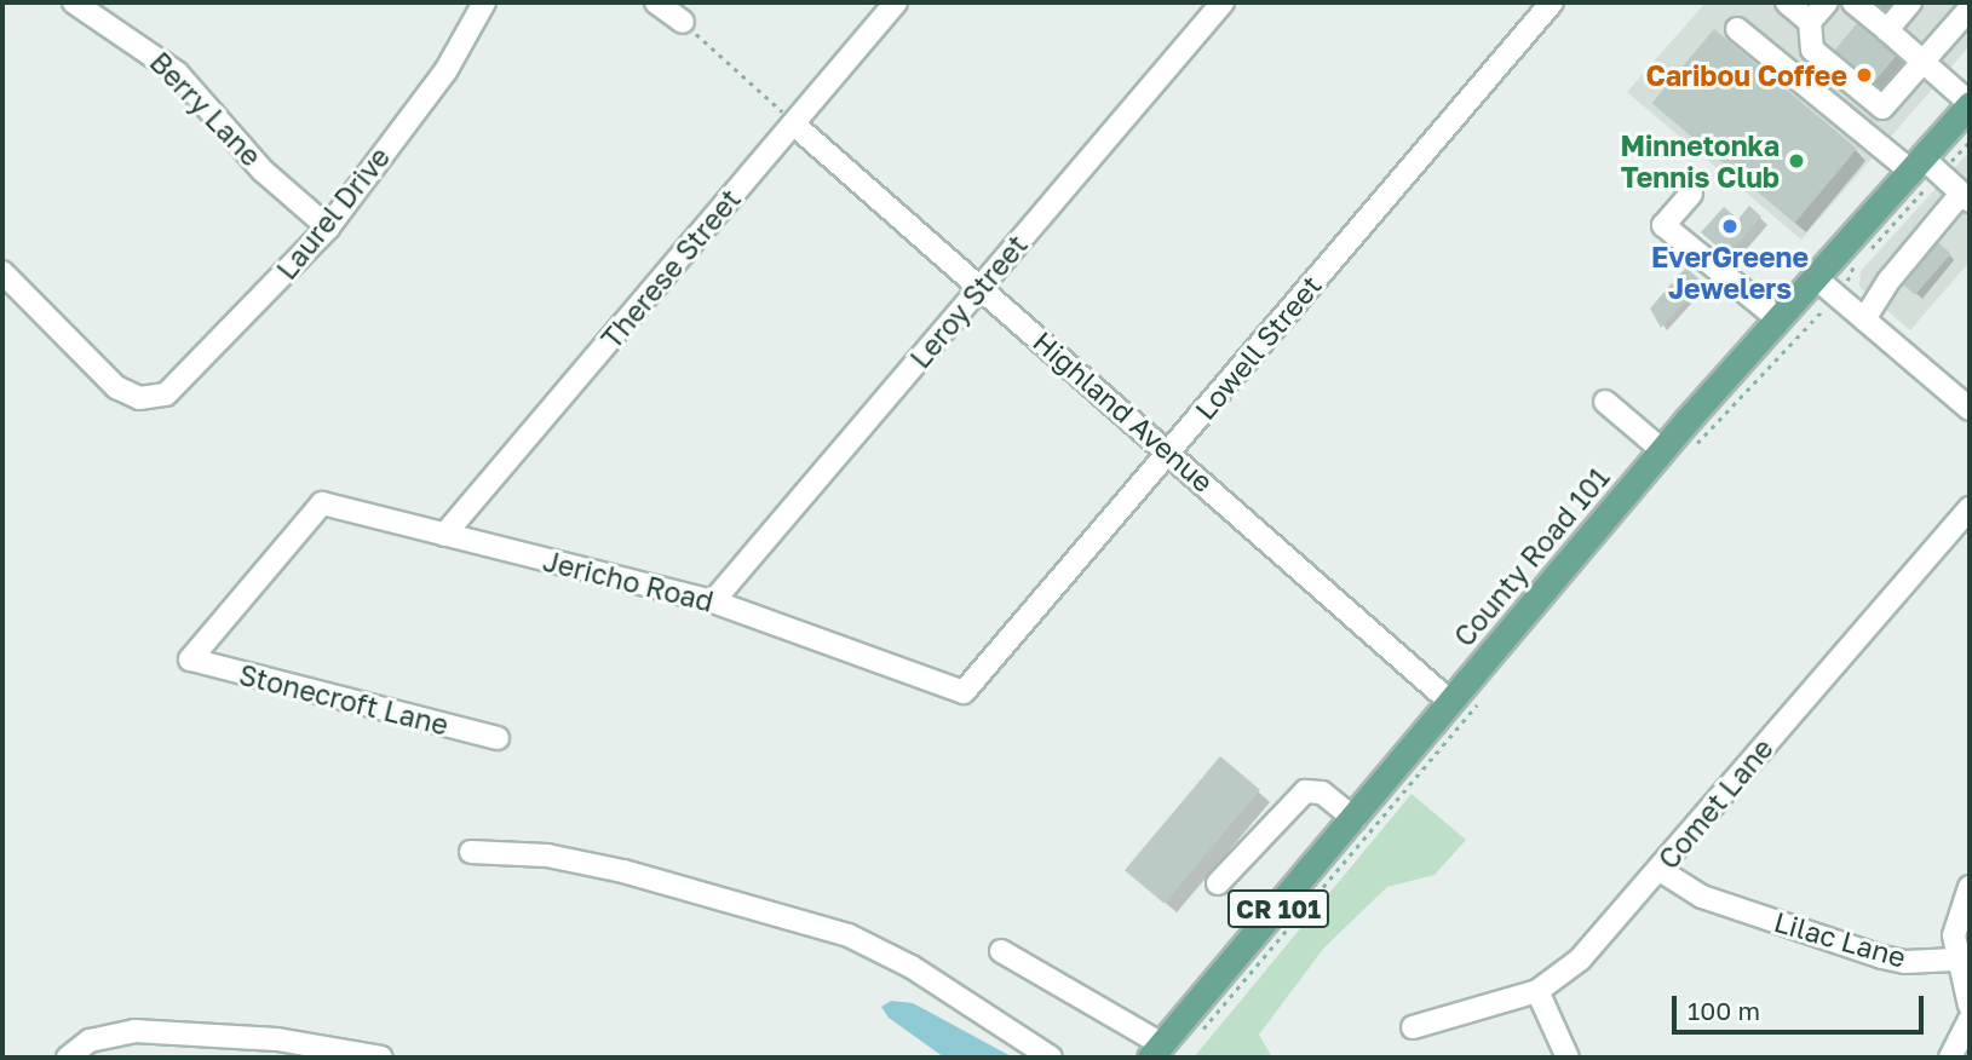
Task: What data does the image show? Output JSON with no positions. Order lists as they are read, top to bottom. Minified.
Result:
{"streets":{"main road":["County Road 101","CR 101"],"street":["Berry Lane","Laurel Drive","Therese Street","Leroy Street","Lowell Street","Highland Avenue","Jericho Road","Stonecroft Lane","Comet Lane","Lilac Lane"]},"crossings":[["Berry Lane","Laurel Drive"],["Therese Street","Highland Avenue"],["Therese Street","Jericho Road"],["Leroy Street","Highland Avenue"],["Leroy Street","Jericho Road"],["Lowell Street","Highland Avenue"],["Lowell Street","Jericho Road"],["Highland Avenue","County Road 101"],["Jericho Road","Stonecroft Lane"],["Comet Lane","Lilac Lane"]],"places":["Caribou Coffee","Minnetonka Tennis Club","EverGreene Jewelers"],"scale_bar":"100 m"}
